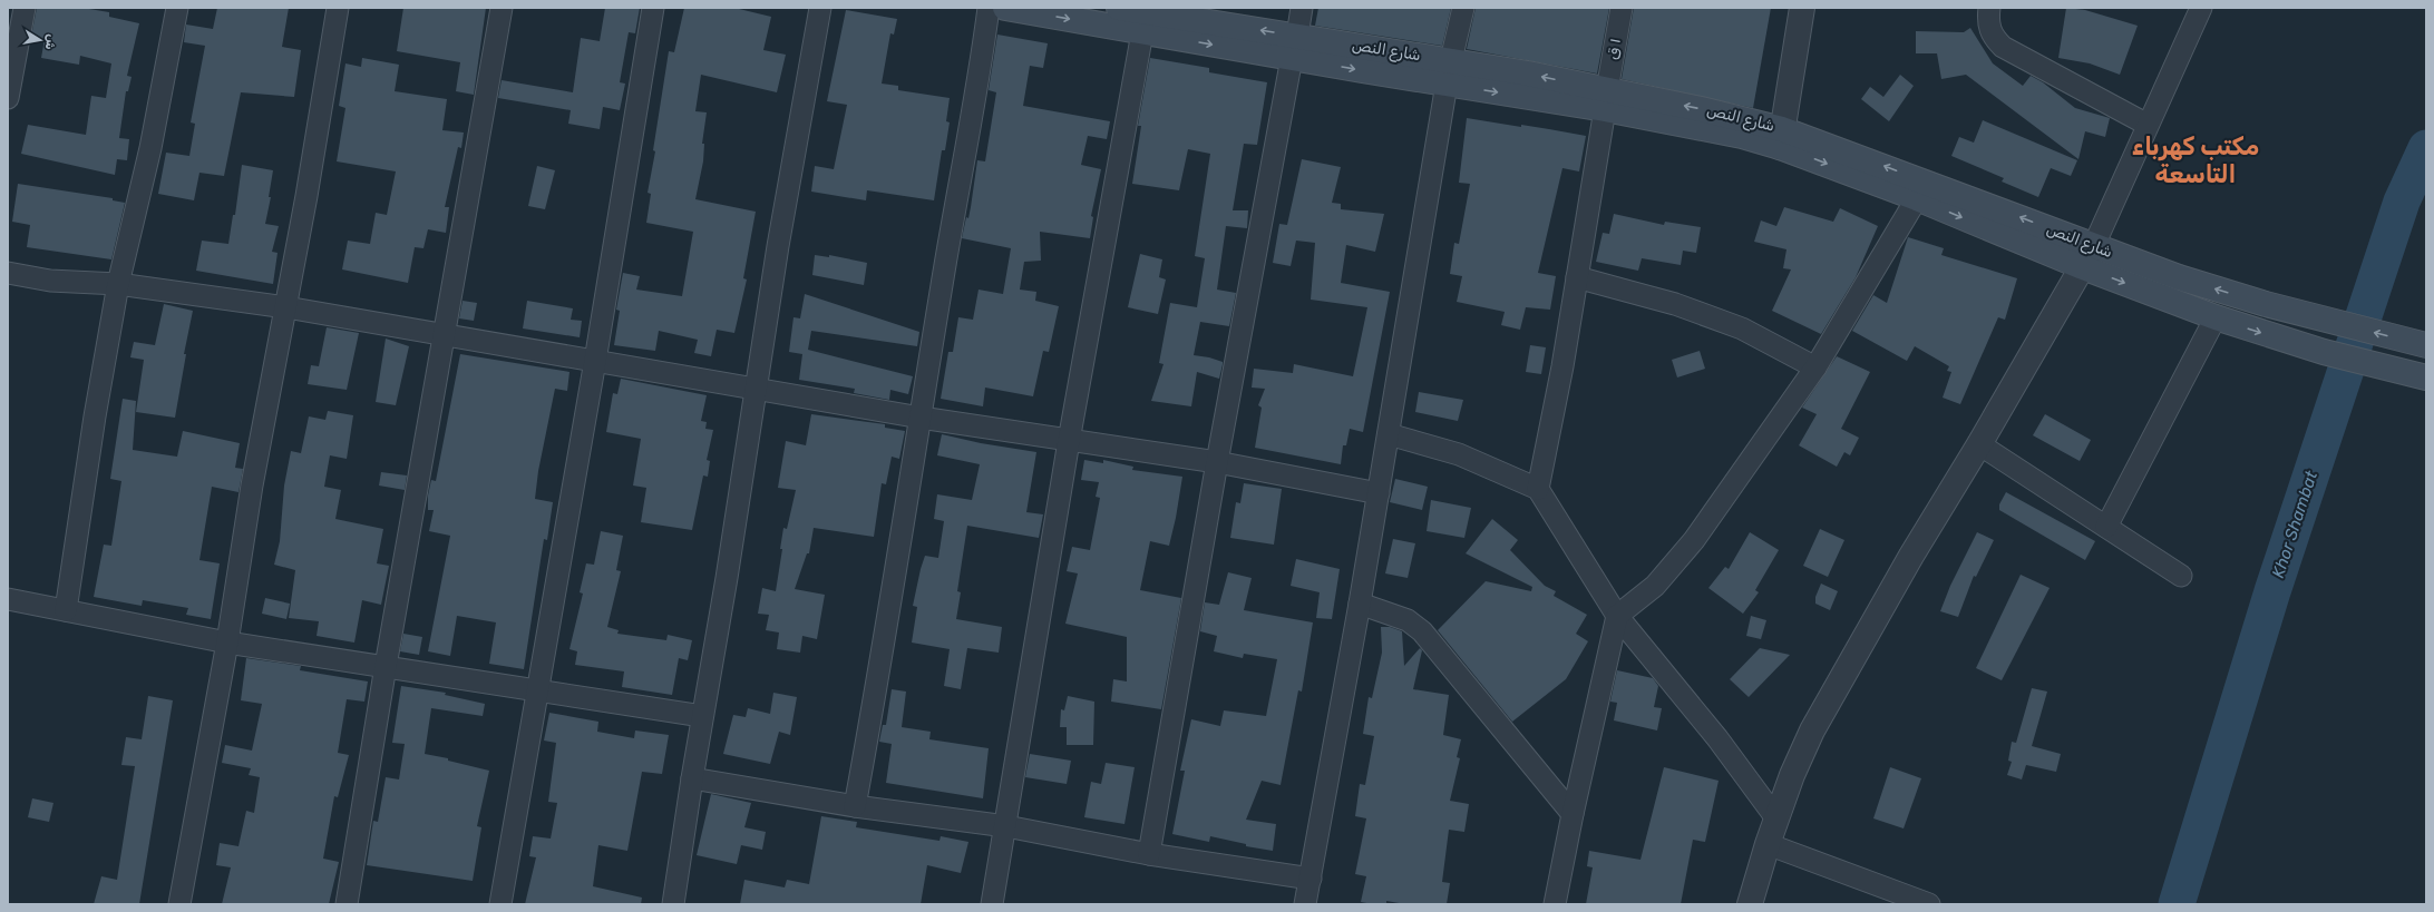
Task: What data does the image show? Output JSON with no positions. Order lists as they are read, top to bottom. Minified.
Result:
{"streets":{"main road":["شارع النص"],"street":["١ ق"]},"crossings":[["١ ق","شارع النص"]],"districts":["مكتب كهرباء التاسعة"],"water":["Khor Shambat"],"north":"right"}
